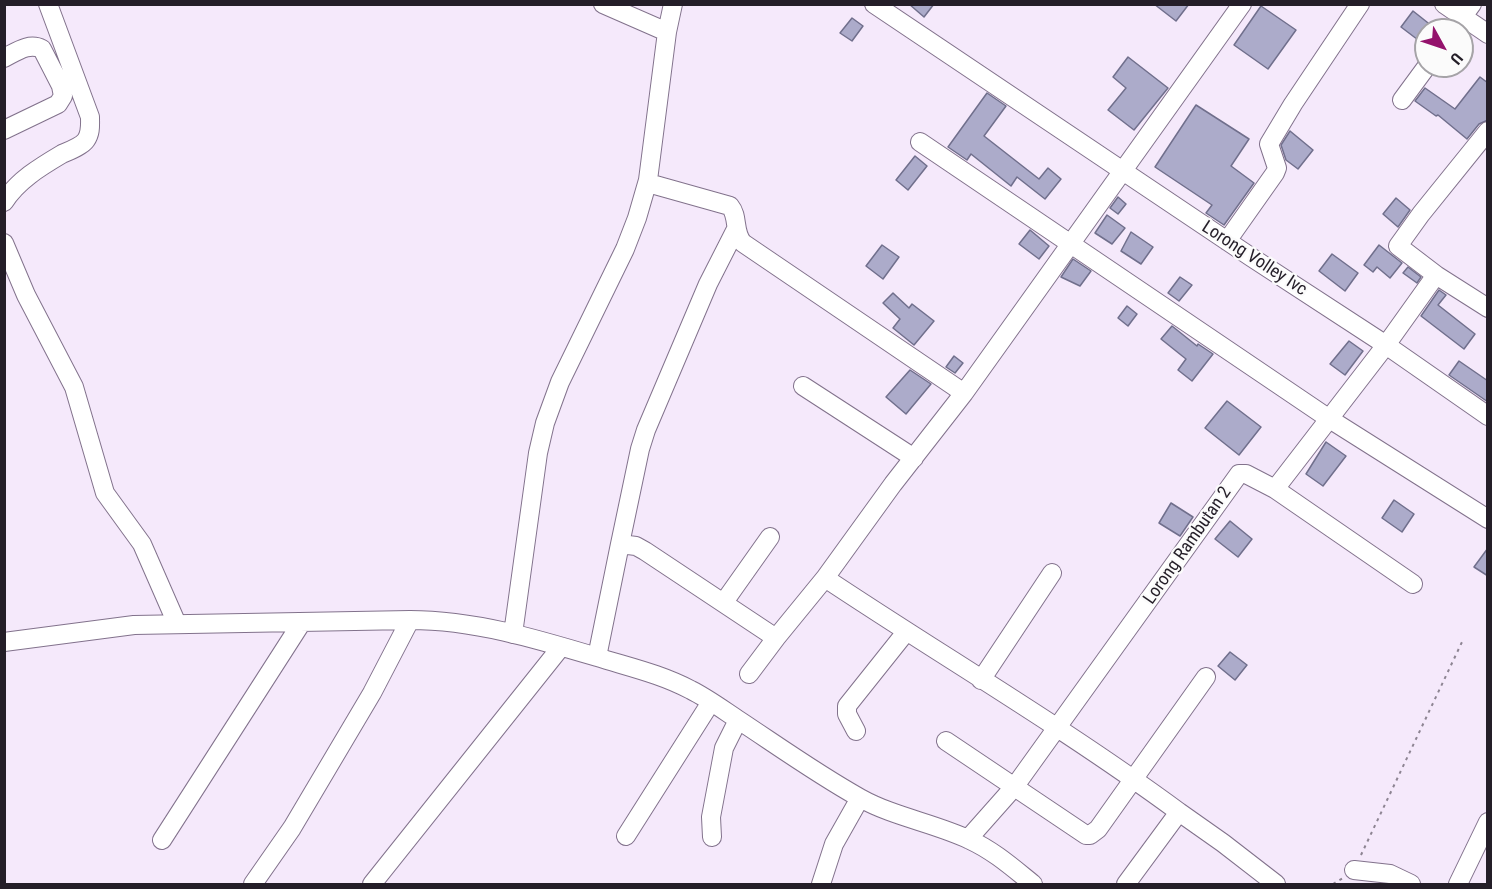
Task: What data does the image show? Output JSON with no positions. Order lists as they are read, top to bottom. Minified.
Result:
{"streets":{"street":["Lorong Volley Ivc","Lorong Rambutan 2"]},"north":"bottom right"}
